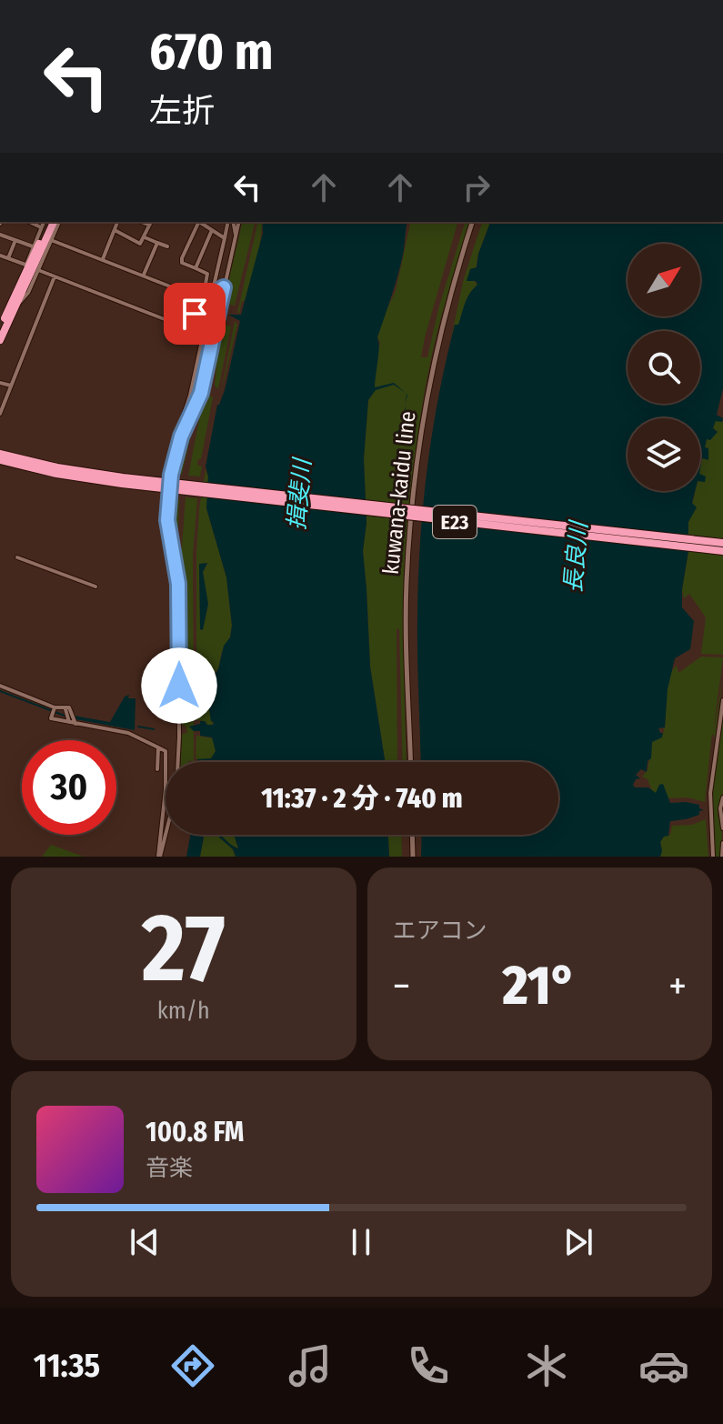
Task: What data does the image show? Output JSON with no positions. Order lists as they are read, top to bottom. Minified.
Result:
{"streets":{"highway":["E23"],"main road":["kuwana-kaidu line"]},"water":["揖斐川","長良川"],"north":"top right","page":{"turn":["670 m","左折"],"limit":"30","trip":"11:37 · 2 分 · 740 m","tile":[["27","km/h"],"エアコン"],"heat":["−","21°","+"],"song":["100.8 FM","音楽"],"tabs":"11:35"}}
